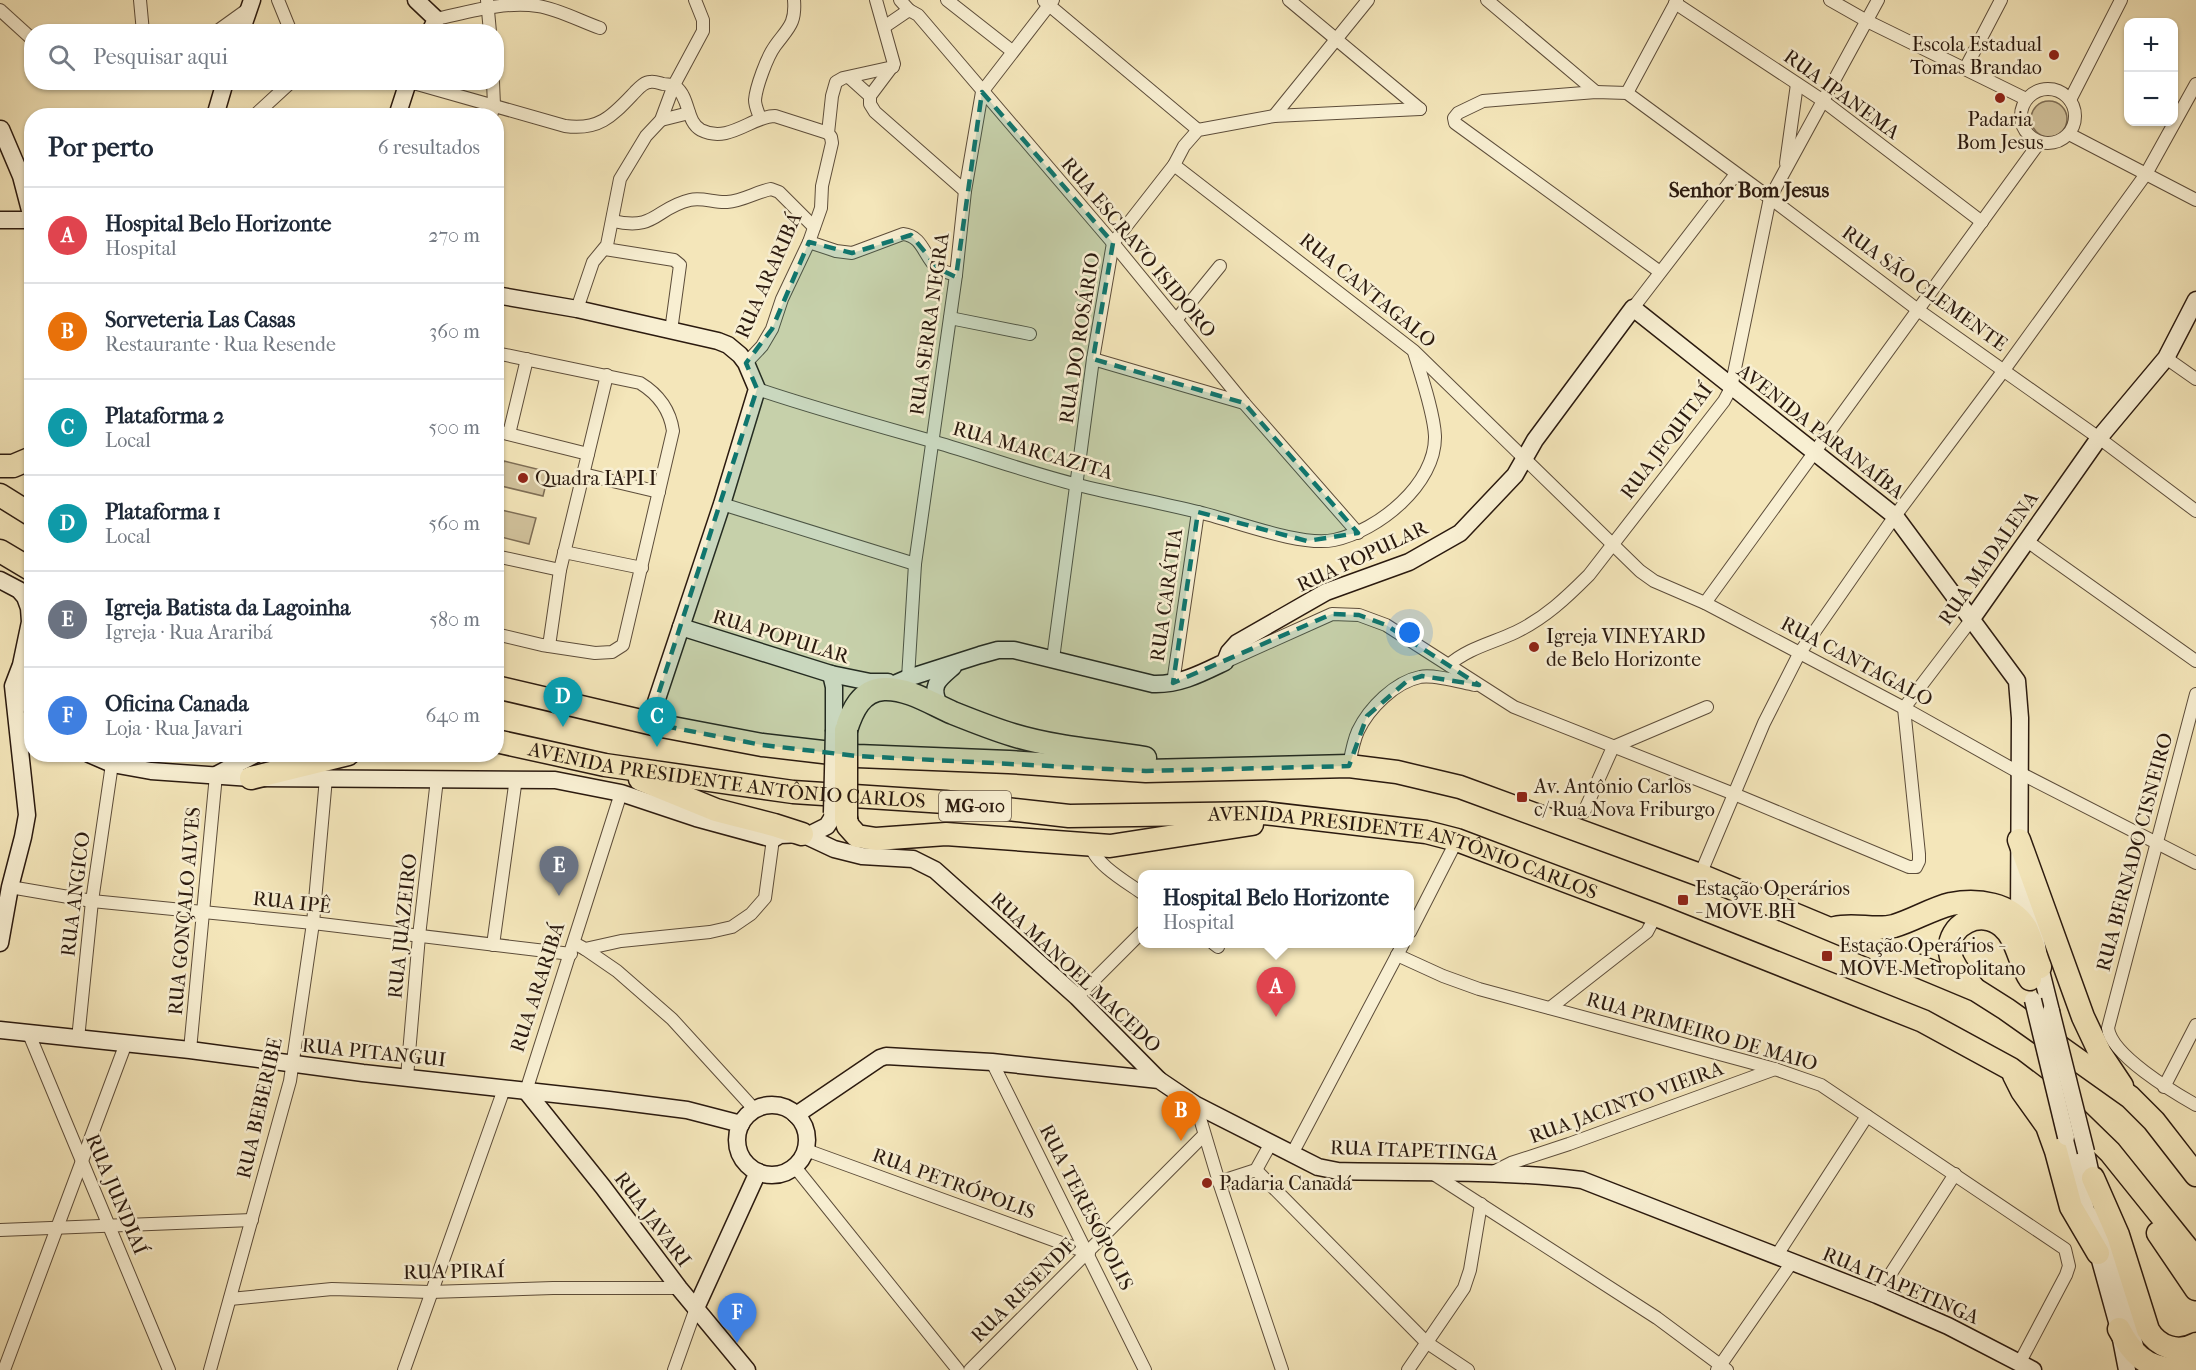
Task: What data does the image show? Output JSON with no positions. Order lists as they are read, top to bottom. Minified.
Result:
{"streets":{"highway":["AVENIDA PRESIDENTE ANTÔNIO CARLOS","MG-010"],"street":["RUA IPANEMA","RUA ESCRAVO ISIDORO","RUA ARARIBÁ","RUA SÃO CLEMENTE","RUA CANTAGALO","RUA SERRA NEGRA","RUA DO ROSÁRIO","AVENIDA PARANAÍBA","RUA JEQUITAÍ","RUA MARCAZITA","RUA POPULAR","RUA MADALENA","RUA CARÁTIA","RUA BERNADO CISNEIRO","RUA ANGICO","RUA IPÊ","RUA GONÇALO ALVES","RUA JUAZEIRO","RUA MANOEL MACEDO","RUA PRIMEIRO DE MAIO","RUA PITANGUI","RUA JACINTO VIEIRA","RUA BEBERIBE","RUA ITAPETINGA","RUA PETRÓPOLIS","RUA JUNDIAÍ","RUA TERESÓPOLIS","RUA JAVARI","RUA PIRAÍ","RUA RESENDE"]},"crossings":[["RUA IPANEMA","RUA JEQUITAÍ"],["RUA ESCRAVO ISIDORO","RUA SERRA NEGRA"],["RUA ESCRAVO ISIDORO","RUA DO ROSÁRIO"],["RUA ESCRAVO ISIDORO","RUA MARCAZITA"],["RUA ARARIBÁ","RUA IPÊ"],["RUA ARARIBÁ","RUA PITANGUI"],["RUA ARARIBÁ","RUA JAVARI"],["RUA SÃO CLEMENTE","RUA JEQUITAÍ"],["RUA SÃO CLEMENTE","RUA MADALENA"],["RUA CANTAGALO","RUA DO ROSÁRIO"],["RUA CANTAGALO","AVENIDA PARANAÍBA"],["RUA CANTAGALO","RUA JEQUITAÍ"],["RUA CANTAGALO","RUA MARCAZITA"],["RUA CANTAGALO","RUA POPULAR"],["RUA CANTAGALO","RUA MADALENA"],["RUA CANTAGALO","RUA BERNADO CISNEIRO"],["RUA SERRA NEGRA","RUA MARCAZITA"],["RUA SERRA NEGRA","RUA POPULAR"],["RUA DO ROSÁRIO","RUA MARCAZITA"],["RUA DO ROSÁRIO","RUA POPULAR"],["AVENIDA PARANAÍBA","RUA JEQUITAÍ"],["AVENIDA PARANAÍBA","RUA MADALENA"],["RUA MARCAZITA","RUA CARÁTIA"],["RUA POPULAR","RUA CARÁTIA"],["RUA ANGICO","RUA IPÊ"],["RUA ANGICO","RUA PITANGUI"],["RUA IPÊ","RUA GONÇALO ALVES"],["RUA IPÊ","RUA JUAZEIRO"],["RUA IPÊ","RUA BEBERIBE"],["RUA GONÇALO ALVES","RUA PITANGUI"],["RUA JUAZEIRO","RUA PITANGUI"],["RUA MANOEL MACEDO","RUA ITAPETINGA"],["RUA PRIMEIRO DE MAIO","RUA JACINTO VIEIRA"],["RUA PRIMEIRO DE MAIO","RUA ITAPETINGA"],["RUA PITANGUI","RUA BEBERIBE"],["RUA PITANGUI","RUA ITAPETINGA"],["RUA PITANGUI","RUA PETRÓPOLIS"],["RUA PITANGUI","RUA JUNDIAÍ"],["RUA PITANGUI","RUA JAVARI"],["RUA JACINTO VIEIRA","RUA ITAPETINGA"],["RUA BEBERIBE","RUA PIRAÍ"],["RUA ITAPETINGA","RUA PETRÓPOLIS"],["RUA ITAPETINGA","RUA TERESÓPOLIS"],["RUA PETRÓPOLIS","RUA TERESÓPOLIS"],["RUA PETRÓPOLIS","RUA RESENDE"],["RUA TERESÓPOLIS","RUA RESENDE"],["RUA JAVARI","RUA PIRAÍ"]],"districts":["Senhor Bom Jesus"],"places":{"other":["Escola Estadual Tomas Brandao","Padaria Bom Jesus","Quadra IAPI I","Igreja VINEYARD de Belo Horizonte","Padaria Canadá"],"transit":["Av. Antônio Carlos c/ Rua Nova Friburgo","Estação Operários - MOVE BH","Estação Operários - MOVE Metropolitano"]},"page":{"map_buttons":["+","−"],"search":"Pesquisar aqui","heading":["Por perto","6 resultados"],"list":[{"mark":"A","name":"Hospital Belo Horizonte","note":"Hospital","value":"270 m"},{"mark":"B","name":"Sorveteria Las Casas","note":"Restaurante · Rua Resende","value":"360 m"},{"mark":"C","name":"Plataforma 2","note":"Local","value":"500 m"},{"mark":"D","name":"Plataforma 1","note":"Local","value":"560 m"},{"mark":"E","name":"Igreja Batista da Lagoinha","note":"Igreja · Rua Araribá","value":"580 m"},{"mark":"F","name":"Oficina Canada","note":"Loja · Rua Javari","value":"640 m"}],"pins":["D","C","E","A","B","F"],"popup":["Hospital Belo Horizonte","Hospital"]}}
